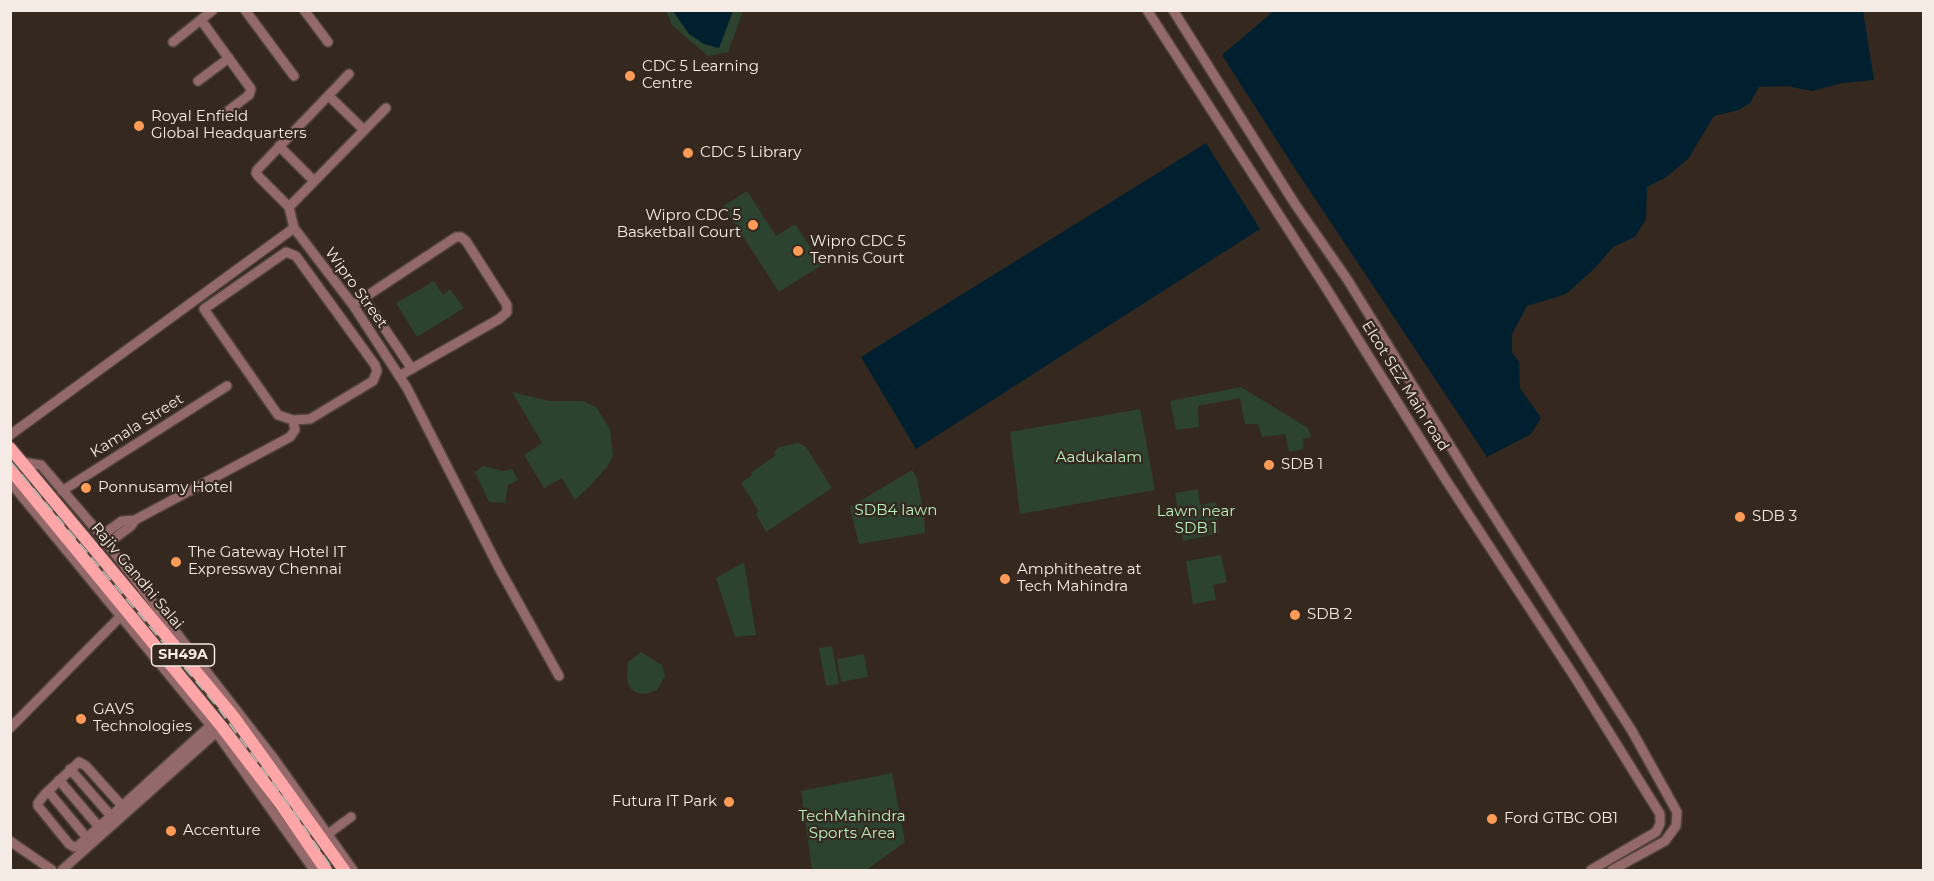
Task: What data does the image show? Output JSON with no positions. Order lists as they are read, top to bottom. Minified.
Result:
{"streets":{"main road":["Rajiv Gandhi Salai","SH49A"],"street":["Wipro Street","Elcot SEZ Main road","Kamala Street"]},"parks":["Aadukalam","SDB4 lawn","Lawn near SDB 1","TechMahindra Sports Area"],"places":["CDC 5 Learning Centre","Royal Enfield Global Headquarters","CDC 5 Library","Wipro CDC 5 Basketball Court","Wipro CDC 5 Tennis Court","SDB 1","Ponnusamy Hotel","SDB 3","The Gateway Hotel IT Expressway Chennai","Amphitheatre at Tech Mahindra","SDB 2","GAVS Technologies","Futura IT Park","Ford GTBC OB1","Accenture"]}
